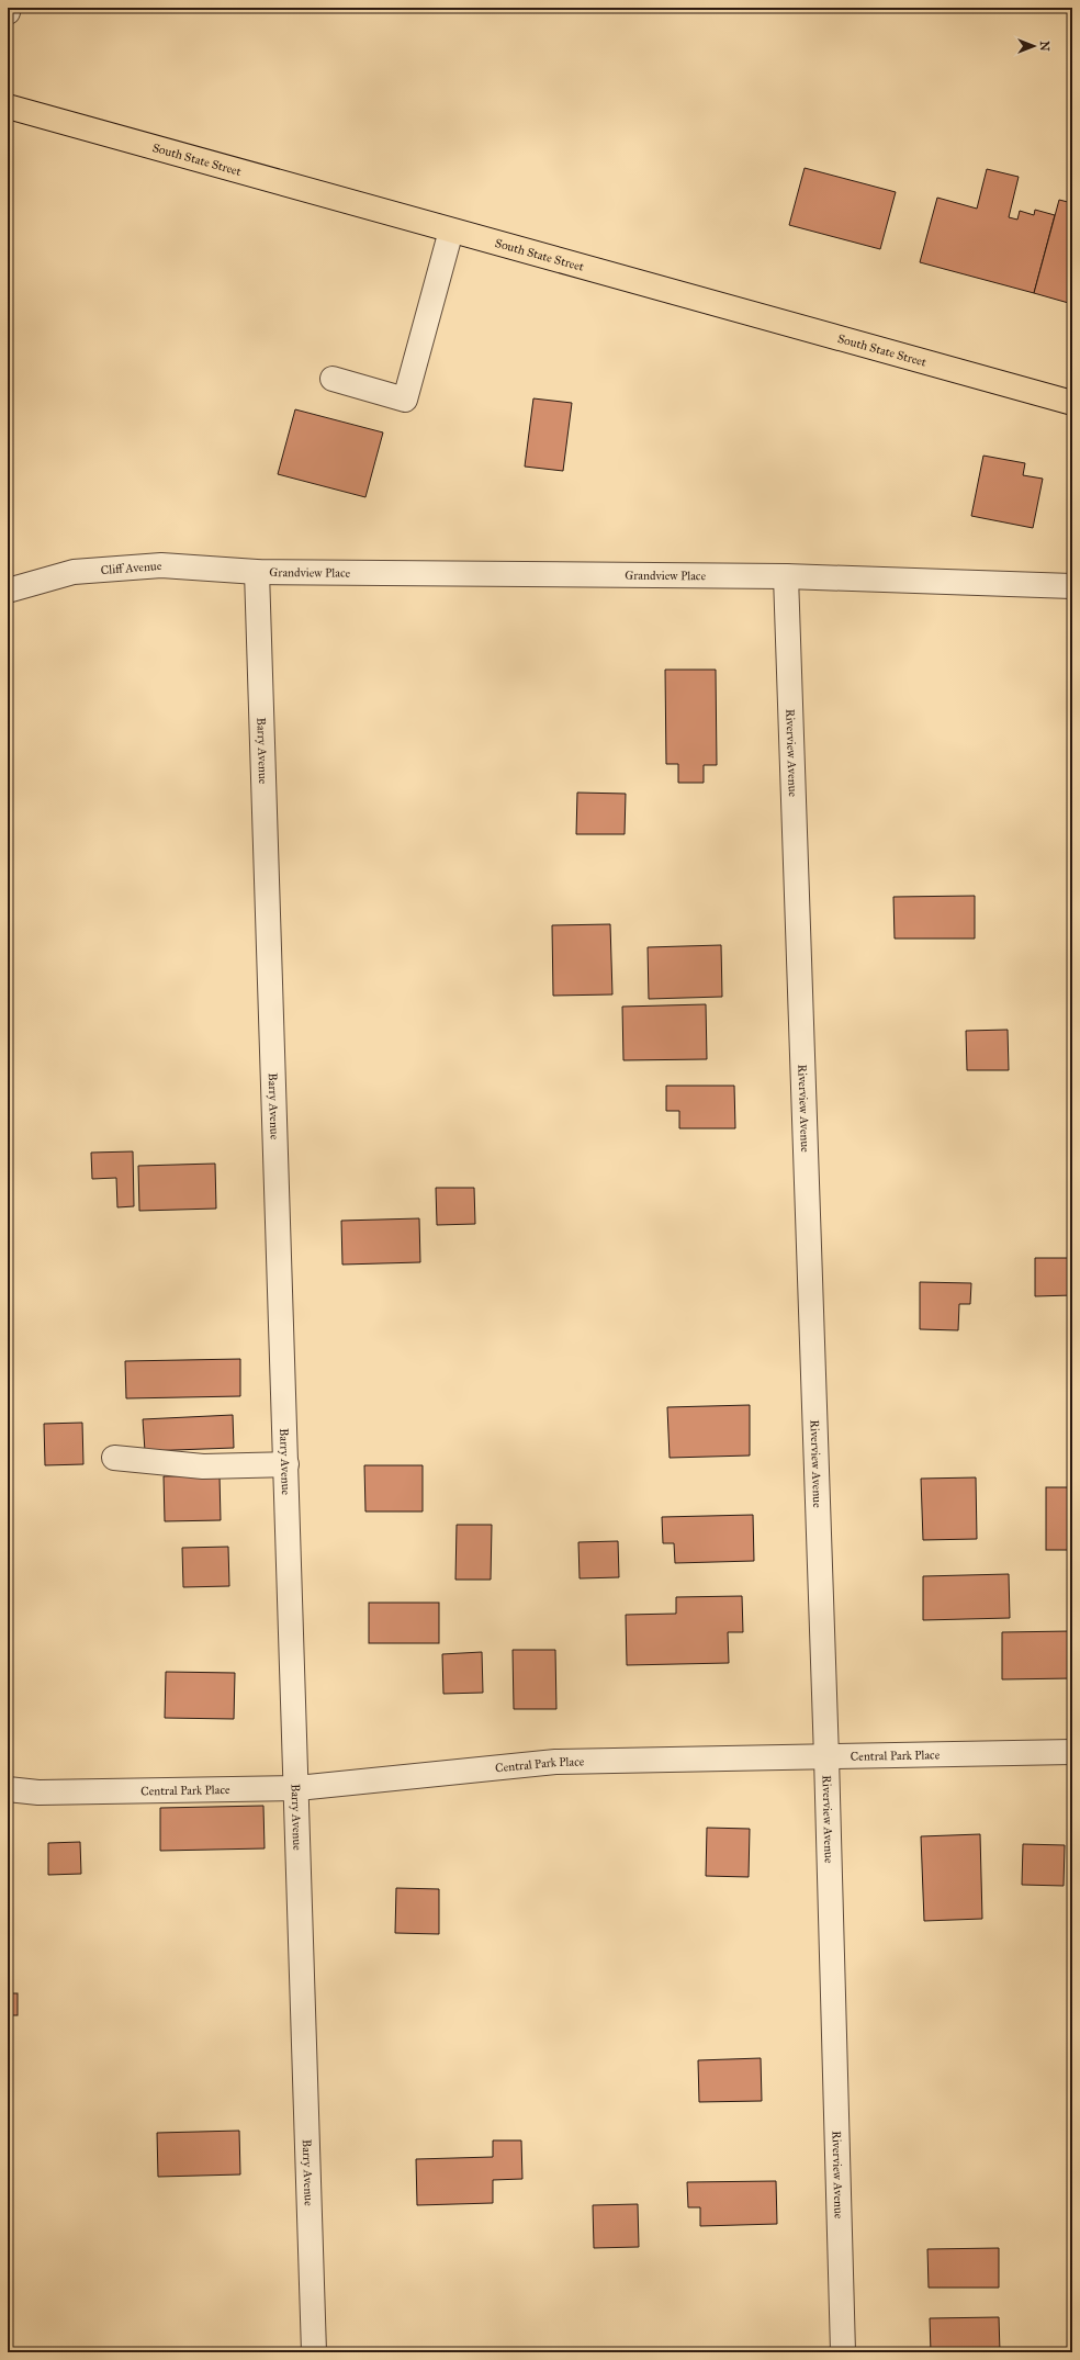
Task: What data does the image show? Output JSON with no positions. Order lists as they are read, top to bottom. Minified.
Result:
{"streets":{"main road":["South State Street"],"street":["Cliff Avenue","Grandview Place","Barry Avenue","Riverview Avenue","Central Park Place"]},"crossings":[["Cliff Avenue","Grandview Place"],["Cliff Avenue","Barry Avenue"],["Grandview Place","Barry Avenue"],["Grandview Place","Riverview Avenue"],["Barry Avenue","Central Park Place"],["Riverview Avenue","Central Park Place"]],"north":"right"}
